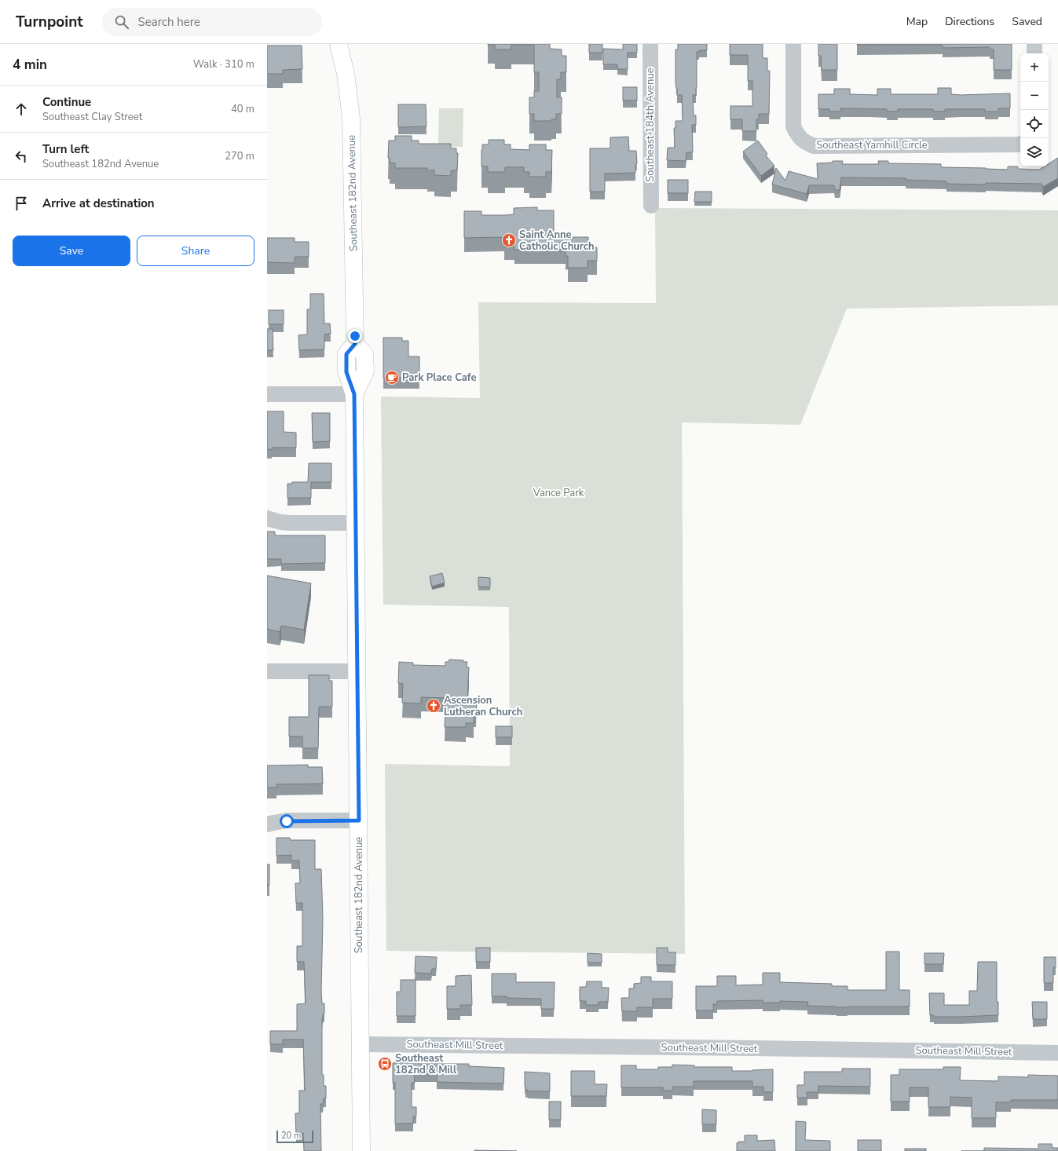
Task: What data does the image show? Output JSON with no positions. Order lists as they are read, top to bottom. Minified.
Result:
{"streets":{"main road":["Southeast 182nd Avenue"],"street":["Southeast 184th Avenue","Southeast Yamhill Circle","Southeast Mill Street"]},"crossings":[["Southeast 182nd Avenue","Southeast Mill Street"]],"parks":["Vance Park"],"places":{"church":["Saint Anne Catholic Church","Ascension Lutheran Church"],"cafe":["Park Place Cafe"],"bus stop":["Southeast 182nd & Mill"]},"scale_bar":"20 m","page":{"header":"Turnpoint","search":"Search here","nav":["Map","Directions","Saved"],"heading":["4 min","Walk · 310 m"],"map_buttons":["+","−"],"list":[["Continue","Southeast Clay Street","40 m"],["Turn left","Southeast 182nd Avenue","270 m"],"Arrive at destination"],"buttons":["Save","Share"],"scale":"20 m"}}
